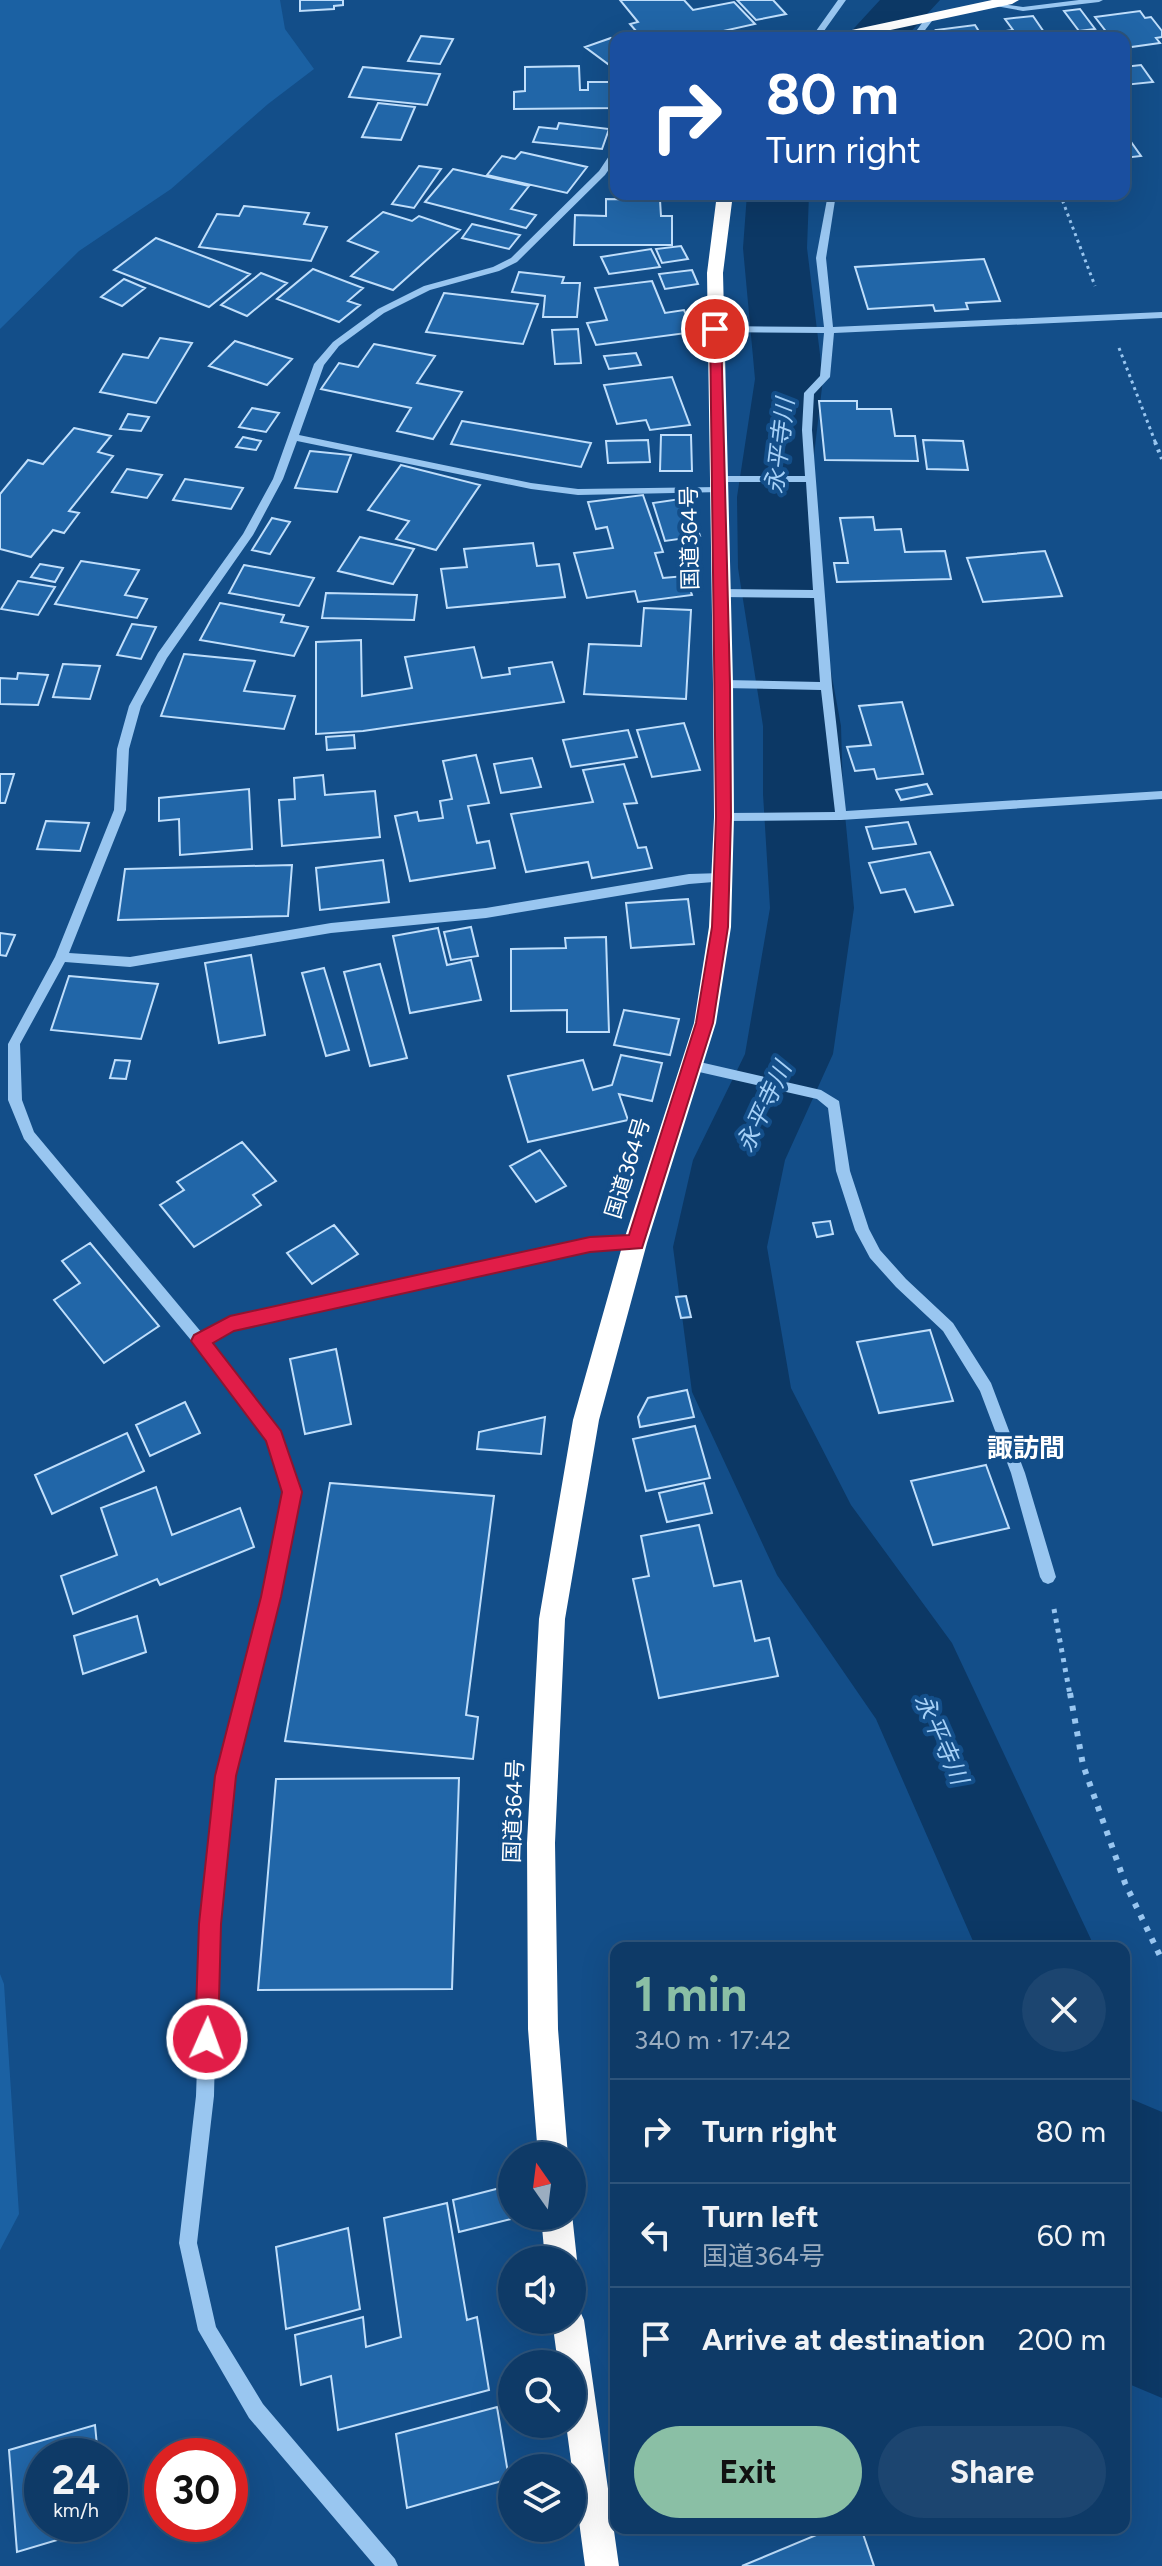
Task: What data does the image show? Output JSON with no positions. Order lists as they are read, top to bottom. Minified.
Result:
{"streets":{"highway":["国道364号"]},"districts":["諏訪間"],"water":["永平寺川"],"north":"top","page":{"turn":["80 m","Turn right"],"heading":["1 min","340 m · 17:42"],"list":[{"name":"Turn right","value":"80 m"},{"name":"Turn left","note":"国道364号","value":"60 m"},{"name":"Arrive at destination","value":"200 m"}],"buttons":["Exit","Share"],"speed":"24 km/h","limit":"30"}}
